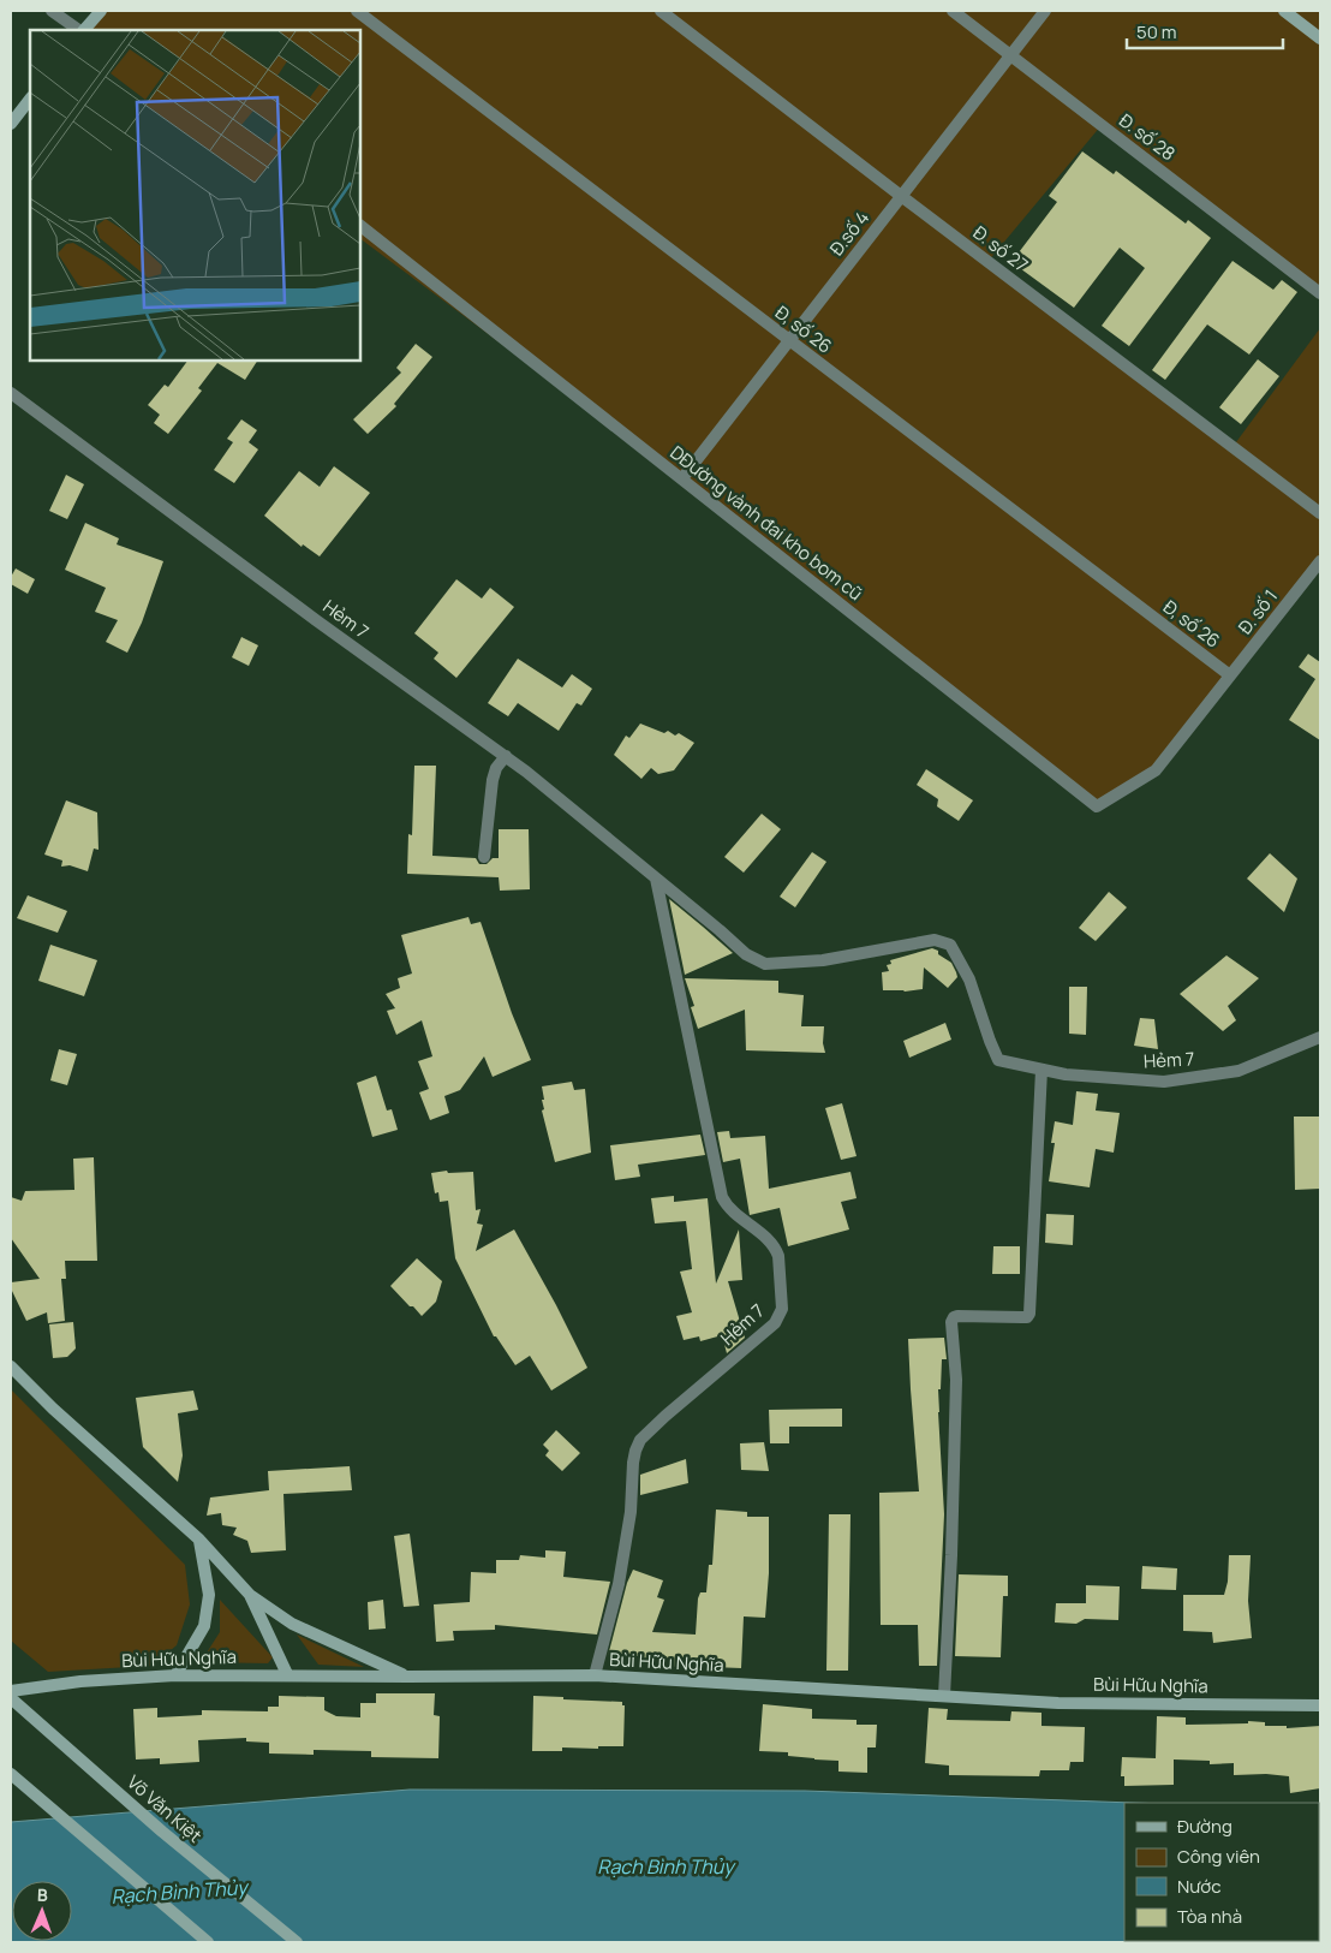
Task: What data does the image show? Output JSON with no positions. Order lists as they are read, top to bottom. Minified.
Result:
{"streets":{"main road":["Bùi Hữu Nghĩa","Võ Văn Kiệt"],"street":["Đ. số 28","Đ.số 4","Đ. số 27","Đ, số 26","DĐường vành đai kho bom cũ","Đ. số 1","Hẻm 7"]},"crossings":[["Đ. số 28","Đ.số 4"],["Đ.số 4","Đ. số 27"],["Đ.số 4","Đ, số 26"],["Đ.số 4","DĐường vành đai kho bom cũ"],["Đ, số 26","Đ. số 1"],["DĐường vành đai kho bom cũ","Đ. số 1"],["Hẻm 7","Bùi Hữu Nghĩa"]],"water":["Rạch Bình Thủy"],"legend":["Đường","Công viên","Nước","Tòa nhà"],"scale_bar":"50 m","north":"top"}
